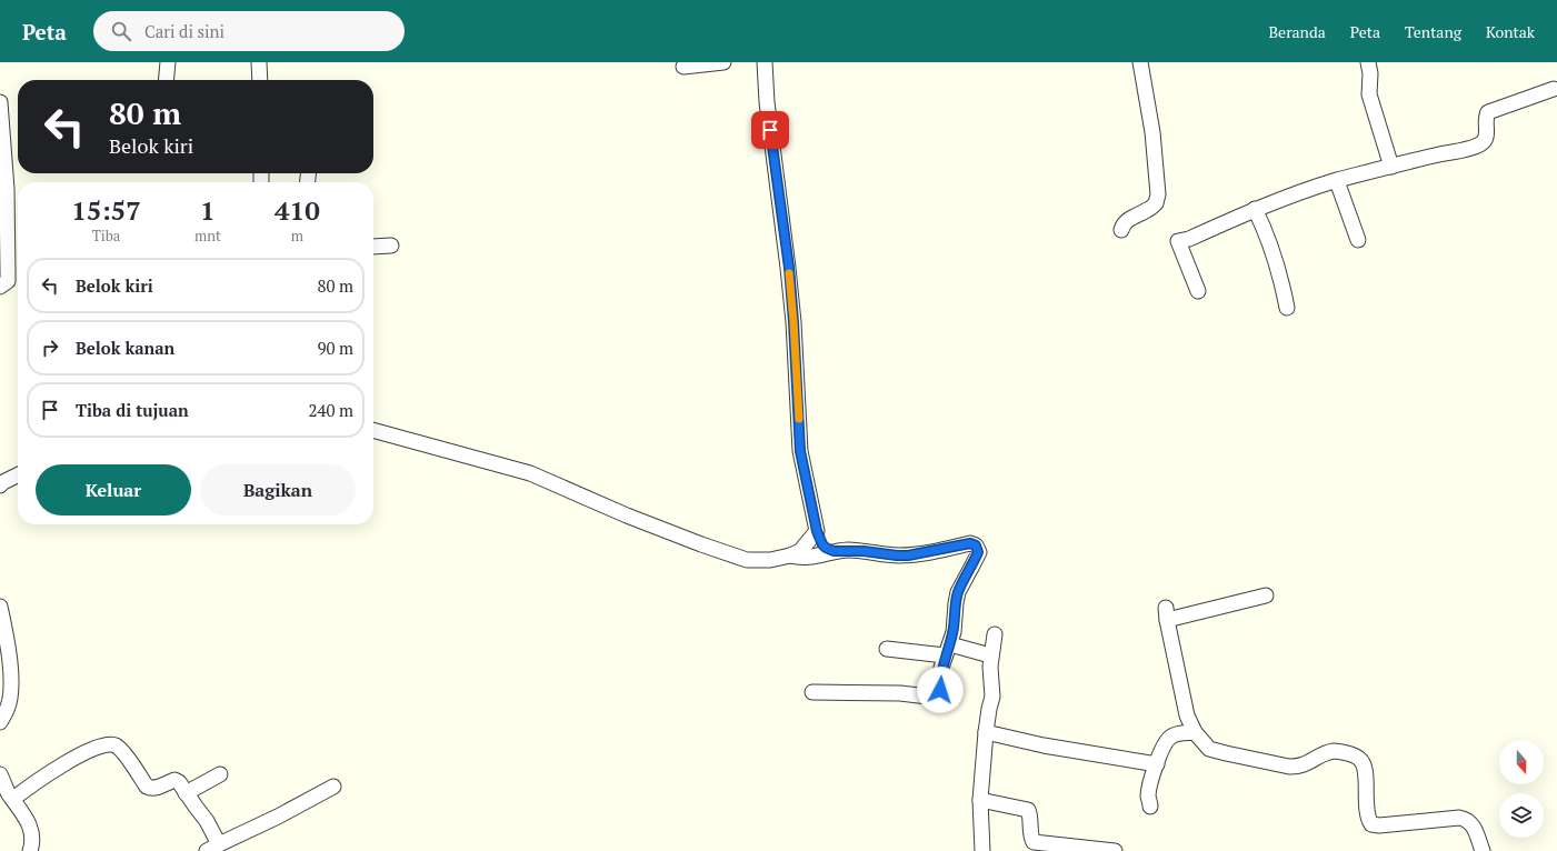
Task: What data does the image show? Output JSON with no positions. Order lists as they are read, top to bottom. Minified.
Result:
{"north":"bottom","page":{"header":"Peta","search":"Cari di sini","nav":["Beranda","Peta","Tentang","Kontak"],"turn":["80 m","Belok kiri"],"eta":["15:57","Tiba","1","mnt","410","m"],"list":[{"name":"Belok kiri","value":"80 m"},{"name":"Belok kanan","value":"90 m"},{"name":"Tiba di tujuan","value":"240 m"}],"buttons":["Keluar","Bagikan"]}}
